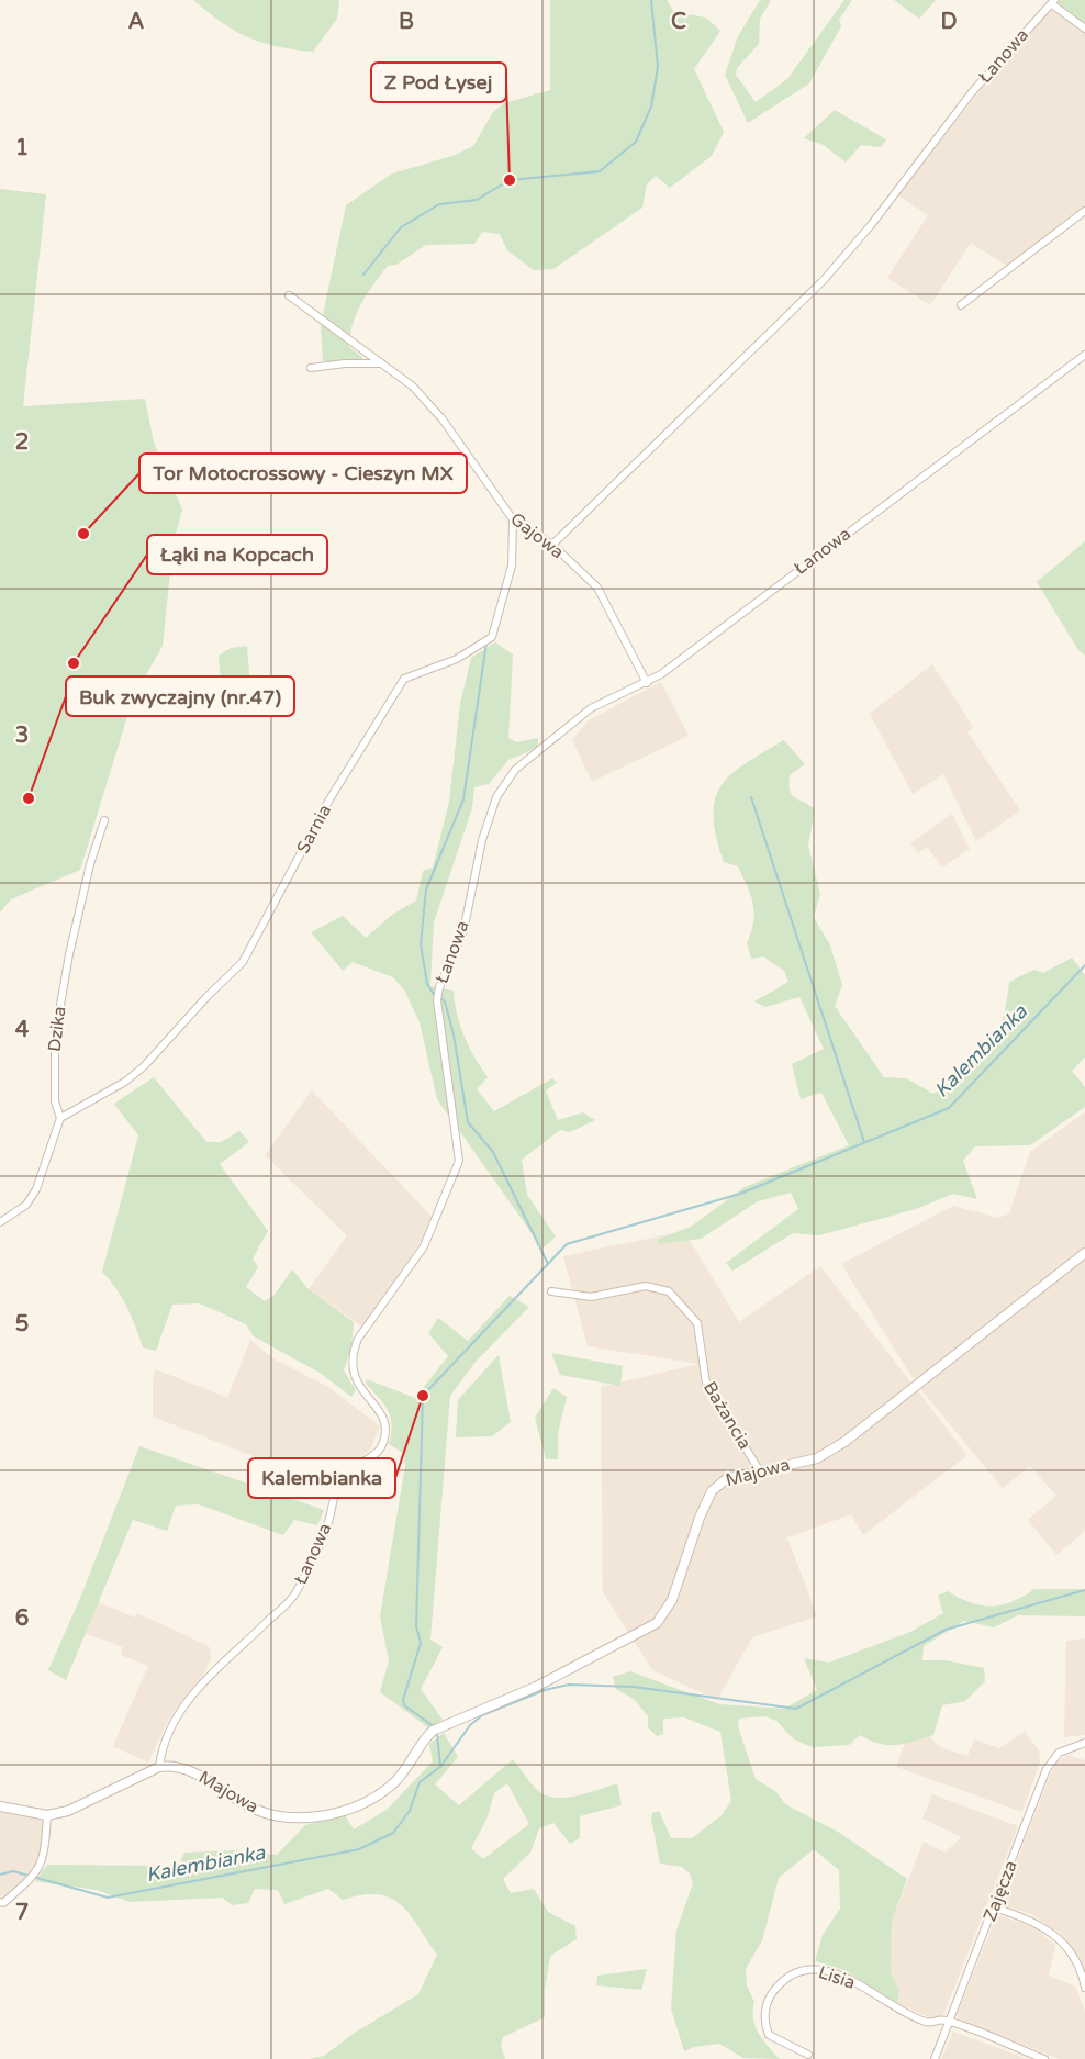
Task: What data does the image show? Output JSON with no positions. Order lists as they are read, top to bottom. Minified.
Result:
{"streets":{"street":["Łanowa","Gajowa","Sarnia","Dzika","Bażancia","Majowa","Zajęcza","Lisia"]},"crossings":[["Łanowa","Gajowa"],["Łanowa","Majowa"],["Gajowa","Sarnia"],["Sarnia","Dzika"],["Bażancia","Majowa"],["Zajęcza","Lisia"]],"water":["Kalembianka"],"places":["Z Pod Łysej","Tor Motocrossowy - Cieszyn MX","Łąki na Kopcach","Buk zwyczajny (nr.47)","Kalembianka"],"grid":{"columns":["A","B","C","D"],"rows":["1","2","3","4","5","6","7"]}}
